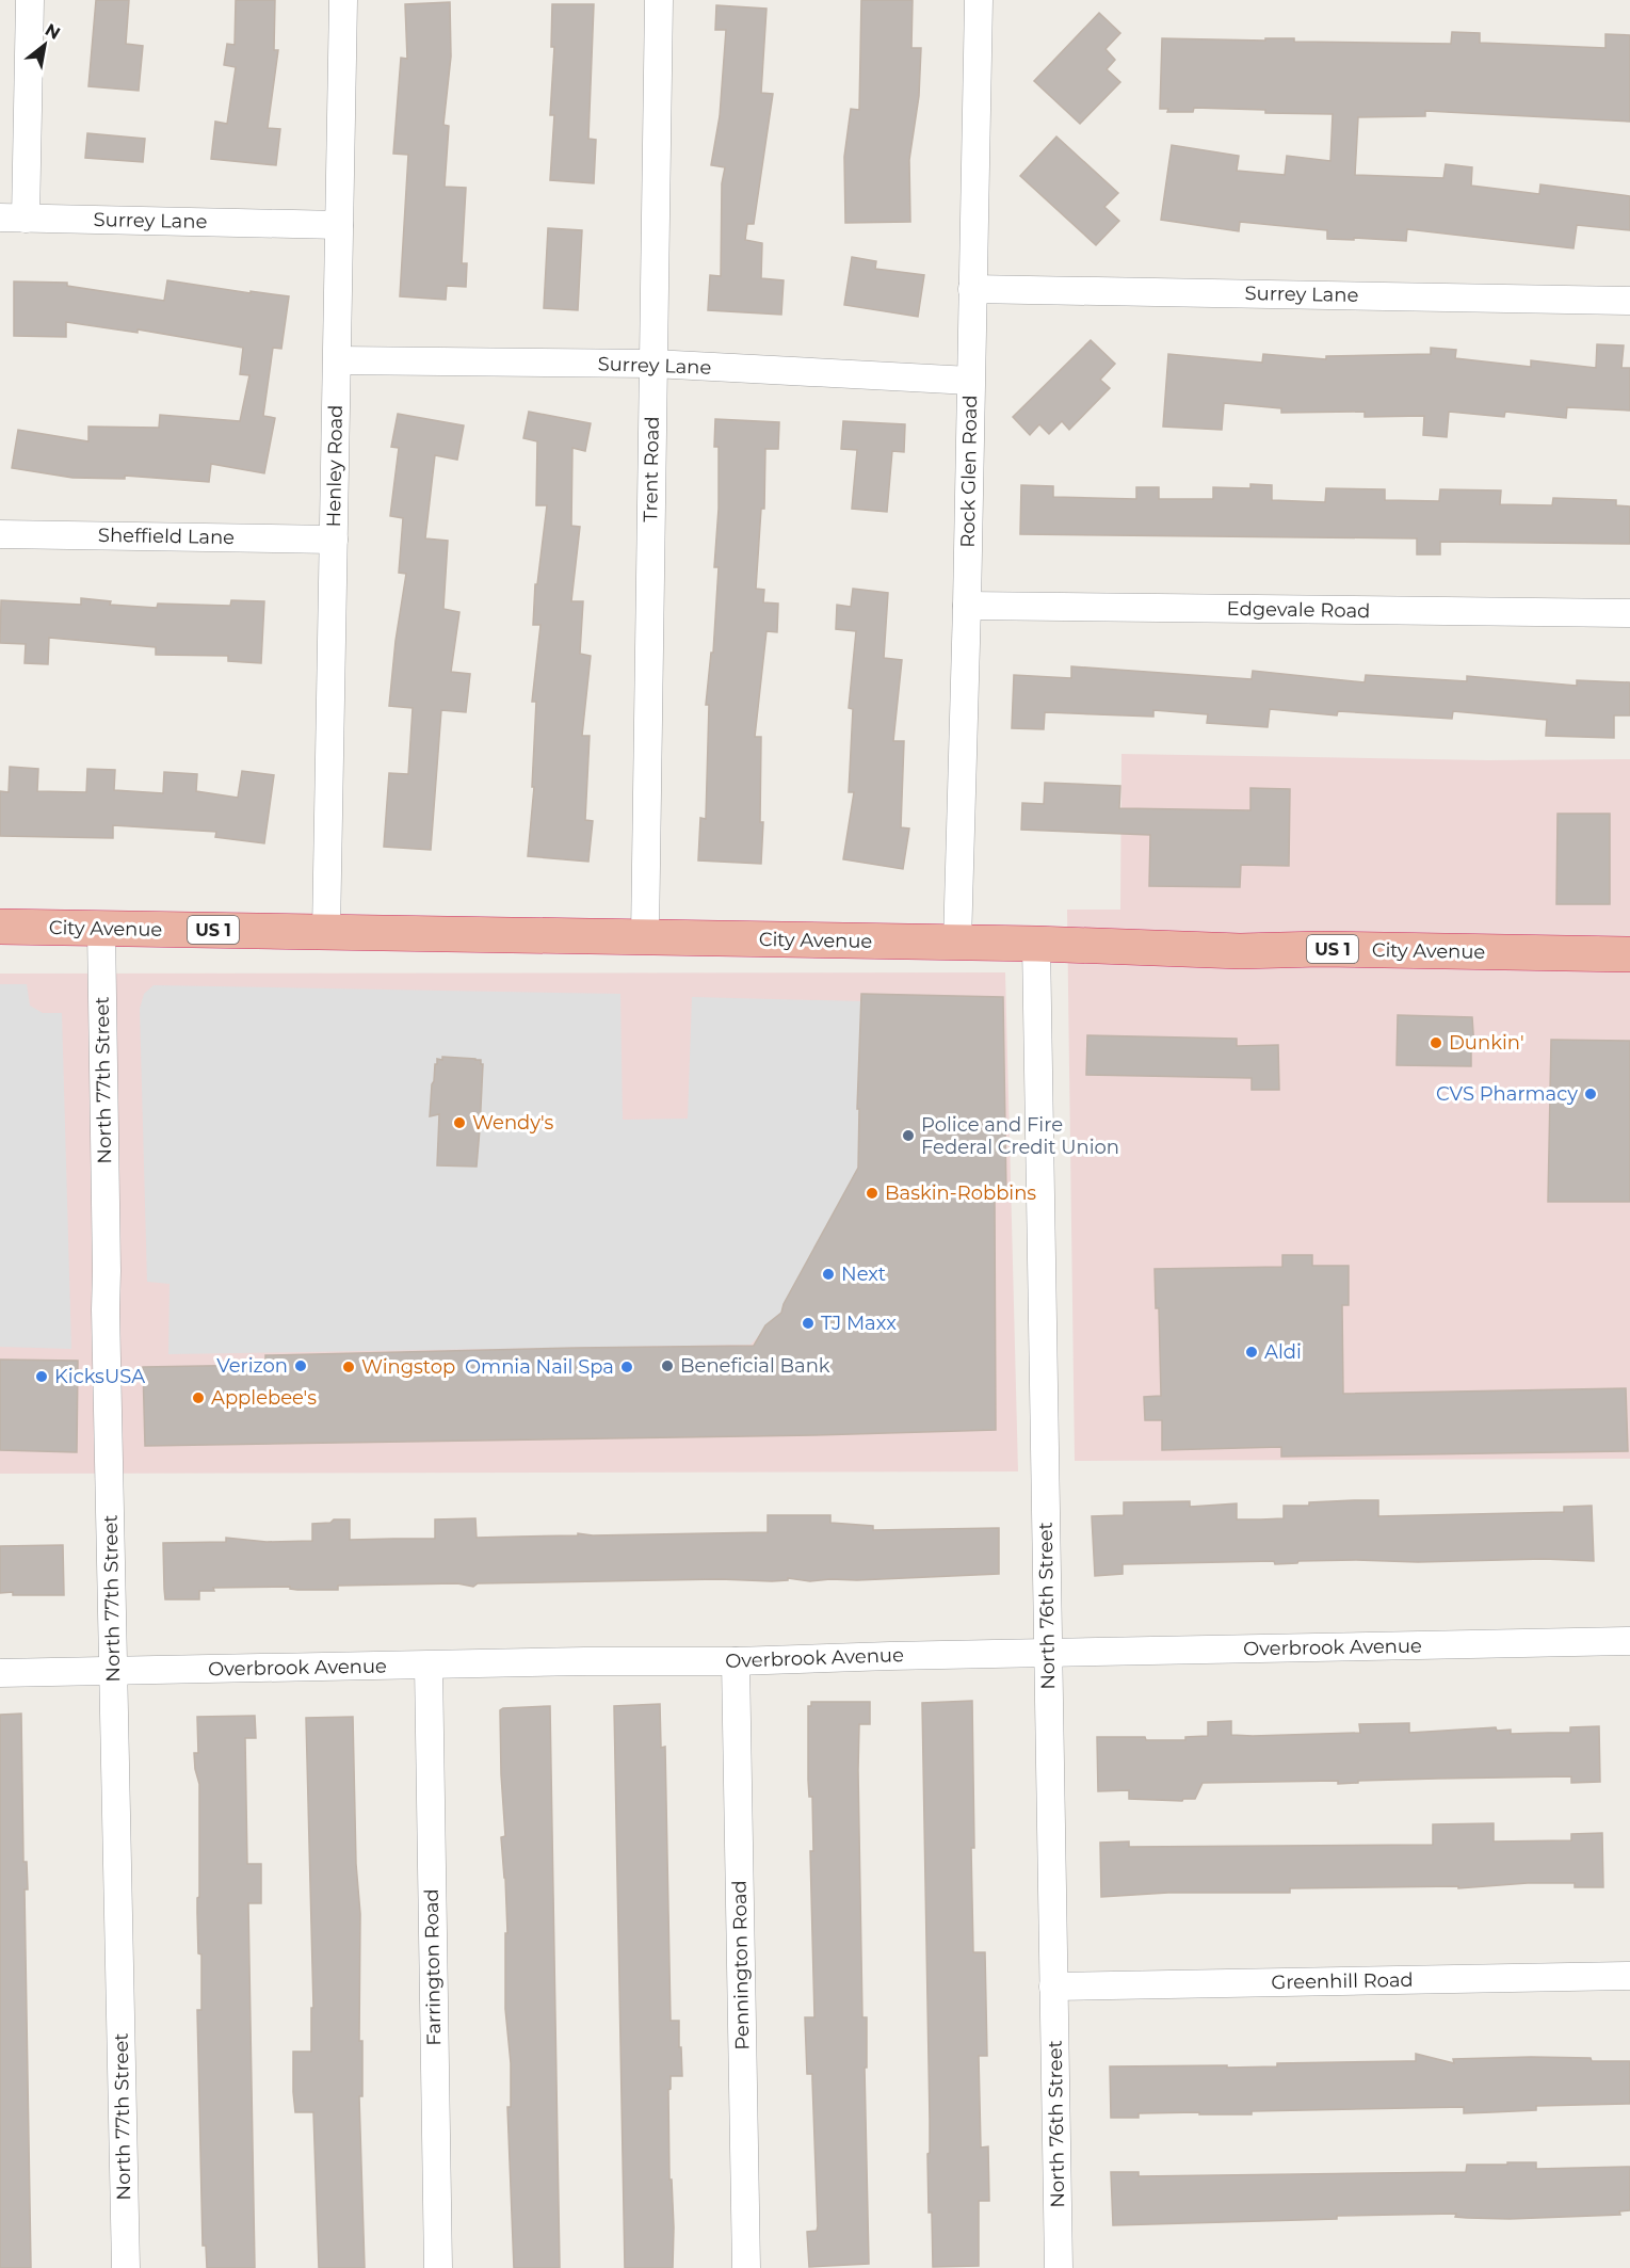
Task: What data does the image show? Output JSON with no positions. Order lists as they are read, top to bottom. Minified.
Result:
{"streets":{"highway":["City Avenue","US 1"],"street":["Surrey Lane","Henley Road","Trent Road","Rock Glen Road","Sheffield Lane","Edgevale Road","North 77th Street","North 76th Street","Overbrook Avenue","Pennington Road","Farrington Road","Greenhill Road"]},"crossings":[["Surrey Lane","Henley Road"],["Surrey Lane","Trent Road"],["Surrey Lane","Rock Glen Road"],["Henley Road","Sheffield Lane"],["Henley Road","City Avenue"],["Trent Road","City Avenue"],["Rock Glen Road","Edgevale Road"],["Rock Glen Road","City Avenue"],["City Avenue","North 77th Street"],["City Avenue","North 76th Street"],["North 77th Street","Overbrook Avenue"],["North 76th Street","Overbrook Avenue"],["North 76th Street","Greenhill Road"],["Overbrook Avenue","Pennington Road"],["Overbrook Avenue","Farrington Road"]],"places":["Dunkin'","CVS Pharmacy","Wendy's","Police and Fire Federal Credit Union","Baskin-Robbins","Next","TJ Maxx","Aldi","Verizon","Beneficial Bank","Wingstop","Omnia Nail Spa","KicksUSA","Applebee's"],"north":"top right"}
